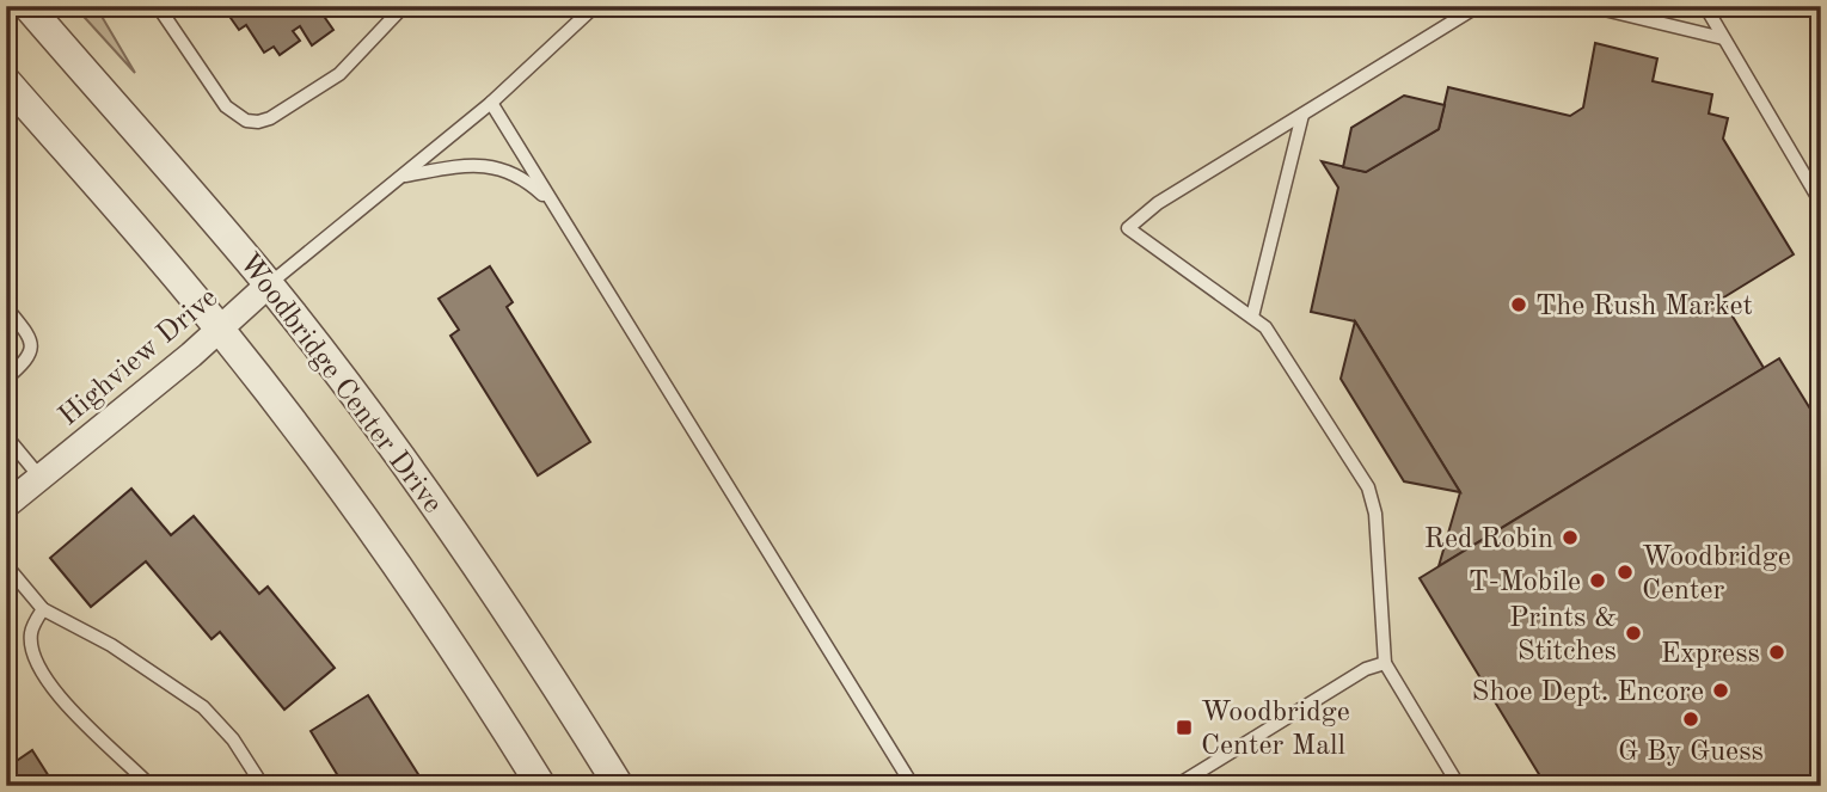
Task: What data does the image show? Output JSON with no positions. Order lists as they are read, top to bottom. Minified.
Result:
{"streets":{"street":["Highview Drive","Woodbridge Center Drive"]},"crossings":[["Highview Drive","Woodbridge Center Drive"]],"places":{"other":["The Rush Market","Red Robin","Woodbridge Center","T-Mobile","Prints & Stitches","Express","Shoe Dept. Encore","G By Guess"],"transit":["Woodbridge Center Mall"]}}
